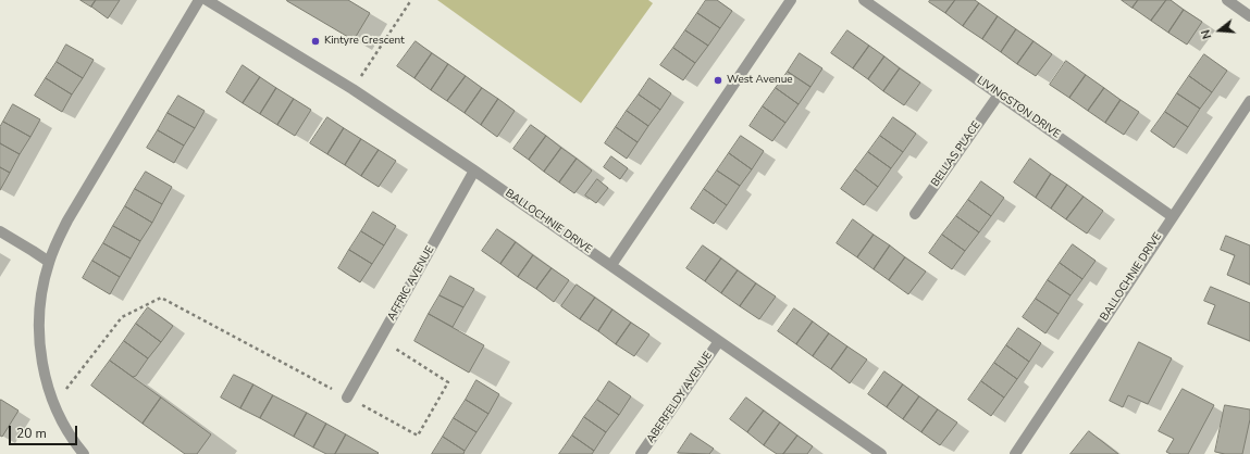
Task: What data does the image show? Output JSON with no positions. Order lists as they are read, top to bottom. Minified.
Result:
{"streets":{"street":["LIVINGSTON DRIVE","BELLAS PLACE","BALLOCHNIE DRIVE","AFFRIC AVENUE","ABERFELDY AVENUE"]},"crossings":[["LIVINGSTON DRIVE","BELLAS PLACE"],["LIVINGSTON DRIVE","BALLOCHNIE DRIVE"],["BALLOCHNIE DRIVE","AFFRIC AVENUE"],["BALLOCHNIE DRIVE","ABERFELDY AVENUE"]],"places":["Kintyre Crescent","West Avenue"],"scale_bar":"20 m","north":"left"}
